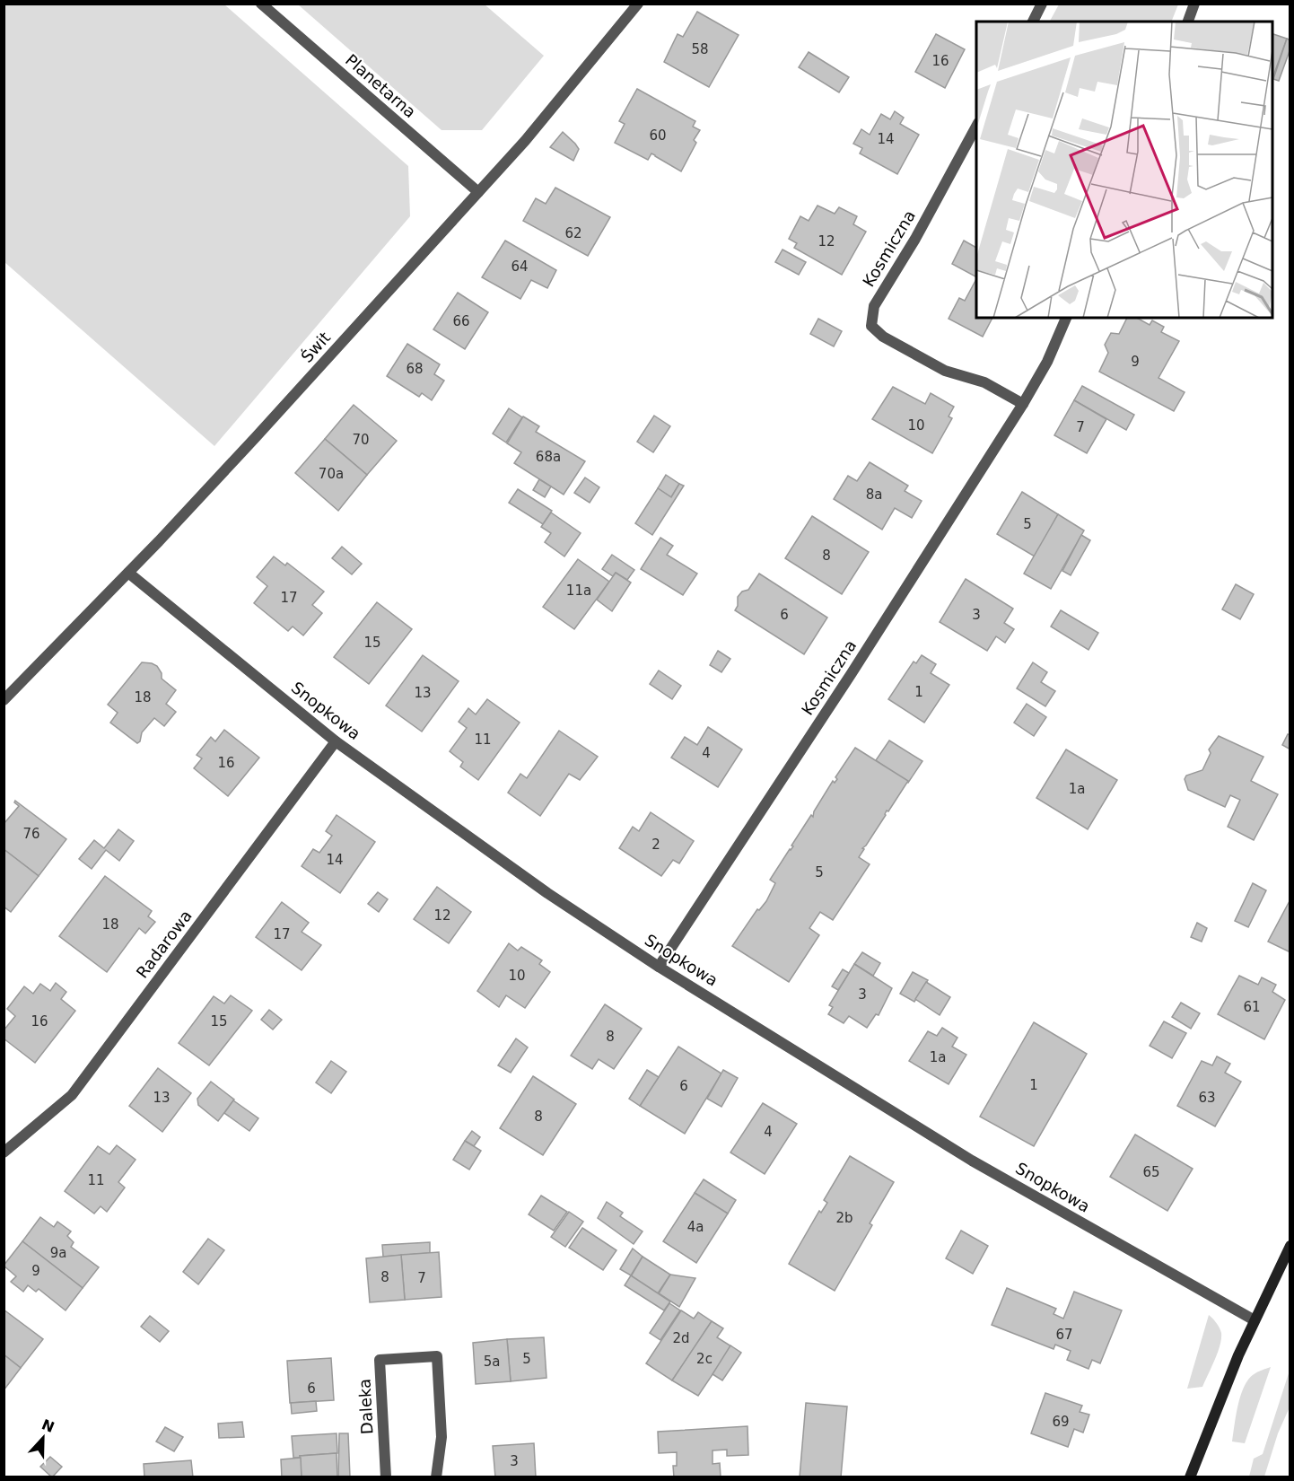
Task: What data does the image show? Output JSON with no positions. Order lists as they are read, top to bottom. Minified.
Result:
{"streets":{"street":["Planetarna","Kosmiczna","Świt","Snopkowa","Radarowa","Daleka"]},"crossings":[["Planetarna","Świt"],["Kosmiczna","Snopkowa"],["Świt","Snopkowa"],["Snopkowa","Radarowa"]],"house_numbers":["58","16","60","14","62","12","64","66","9","68","10","7","70","68a","70a","8a","5","8","11a","17","6","3","15","1","13","18","11","4","16","1a","76","2","14","5","12","18","17","10","3","61","16","15","8","1a","1","6","13","63","8","4","65","11","2b","4a","9a","9","8","7","67","2d","5","2c","5a","6","69","3"],"north":"top"}
